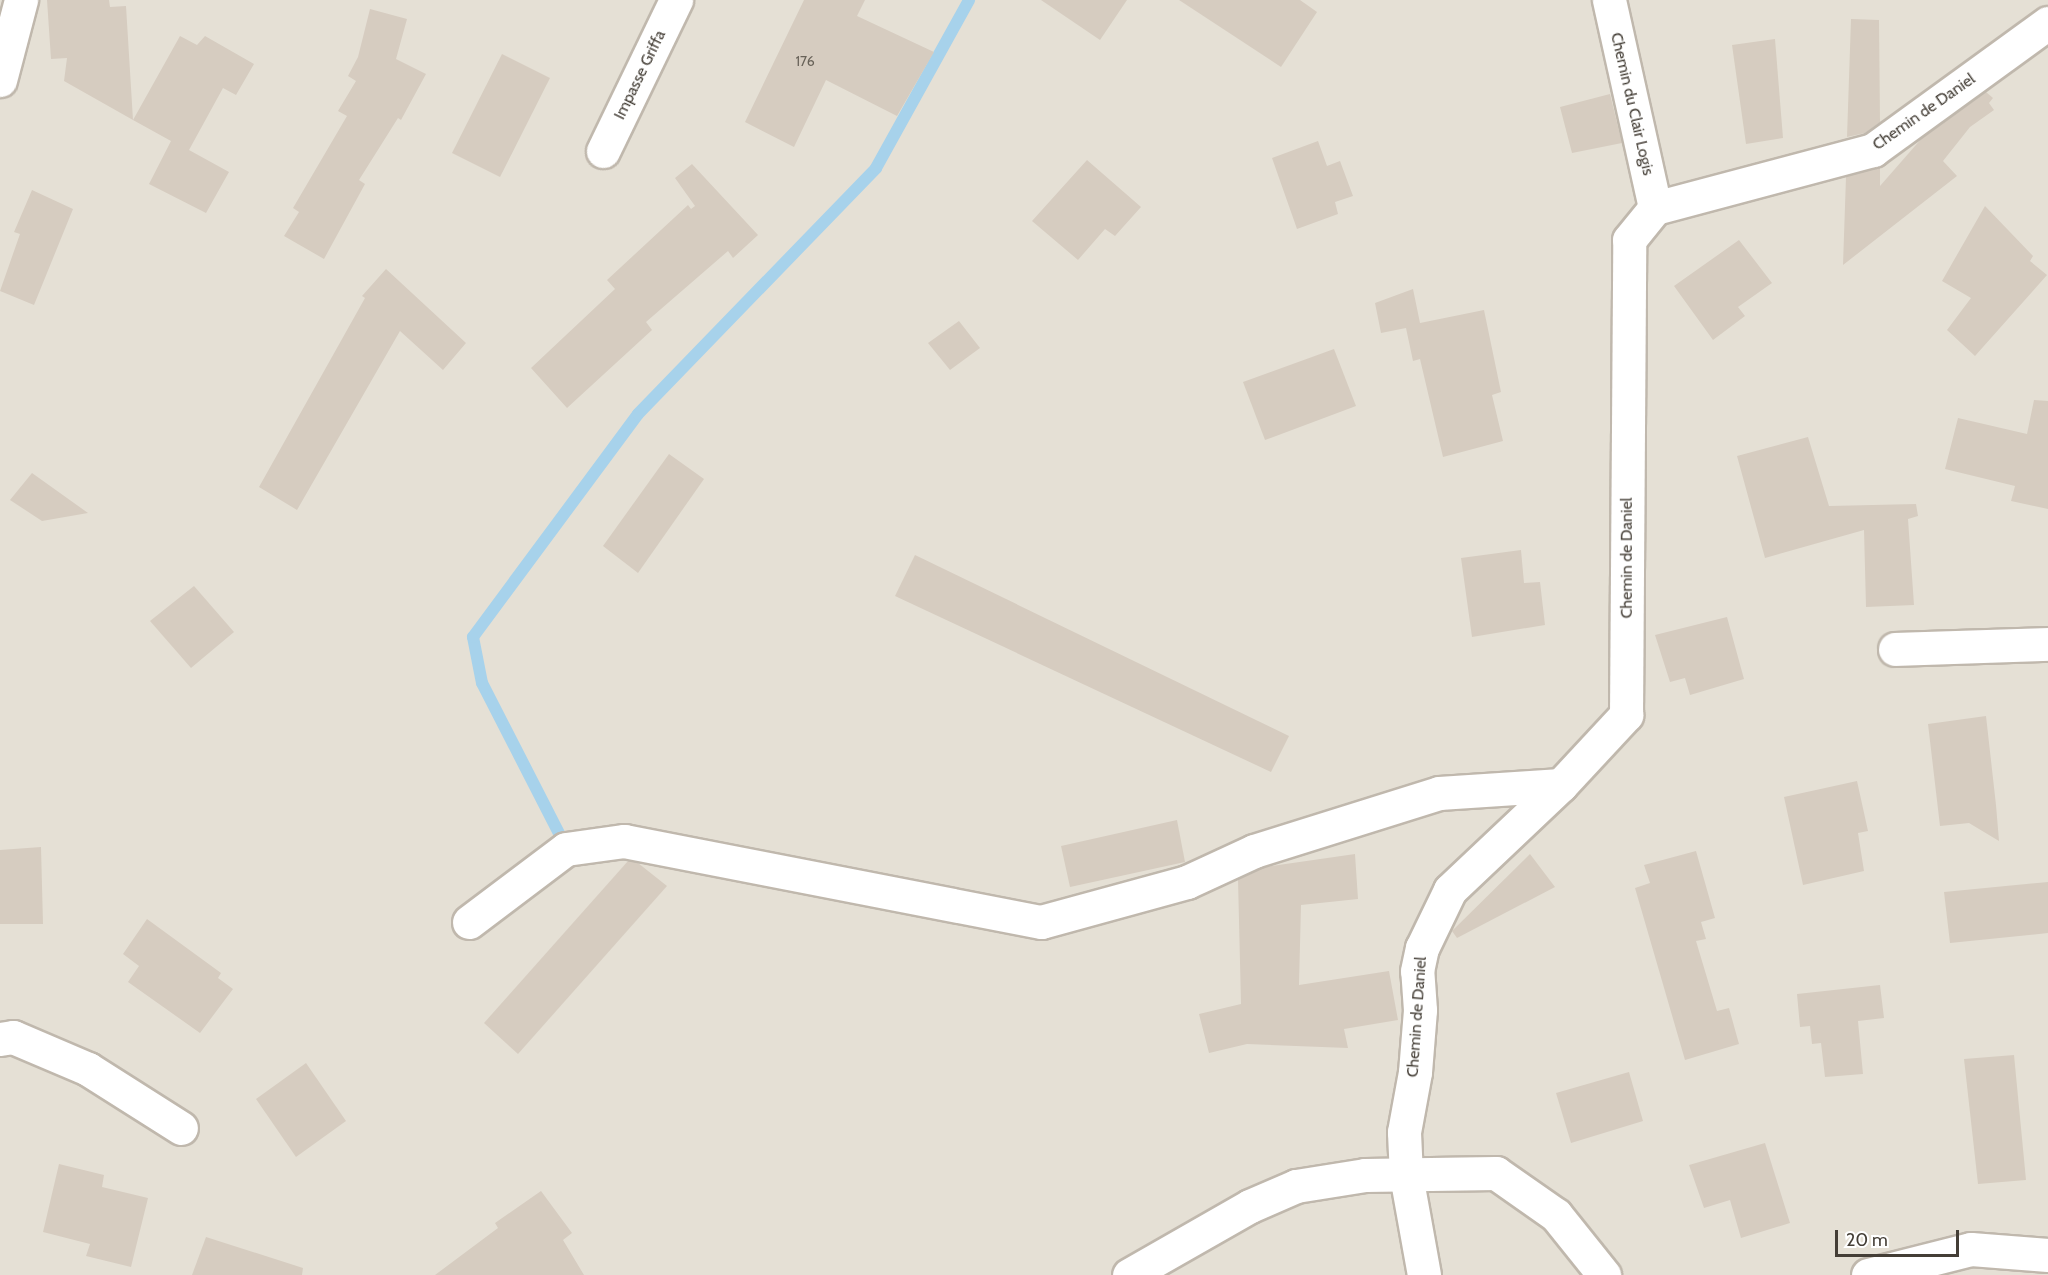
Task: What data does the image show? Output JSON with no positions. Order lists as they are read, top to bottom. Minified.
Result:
{"streets":{"street":["Impasse Griffa","Chemin du Clair Logis","Chemin de Daniel"]},"crossings":[["Chemin du Clair Logis","Chemin de Daniel"]],"house_numbers":["176"],"scale_bar":"20 m"}
